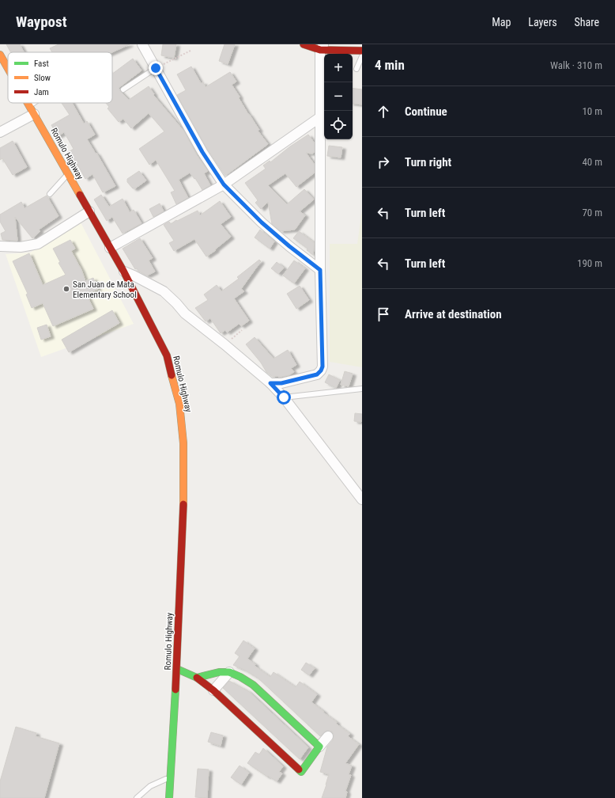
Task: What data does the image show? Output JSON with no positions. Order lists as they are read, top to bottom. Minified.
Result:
{"streets":{"main road":["Romulo Highway"]},"places":["San Juan de Mata Elementary School"],"legend":["Fast","Slow","Jam"],"page":{"header":"Waypost","nav":["Map","Layers","Share"],"heading":["4 min","Walk · 310 m"],"map_buttons":["+","−"],"list":[["Continue","10 m"],["Turn right","40 m"],["Turn left","70 m"],["Turn left","190 m"],"Arrive at destination"]}}
